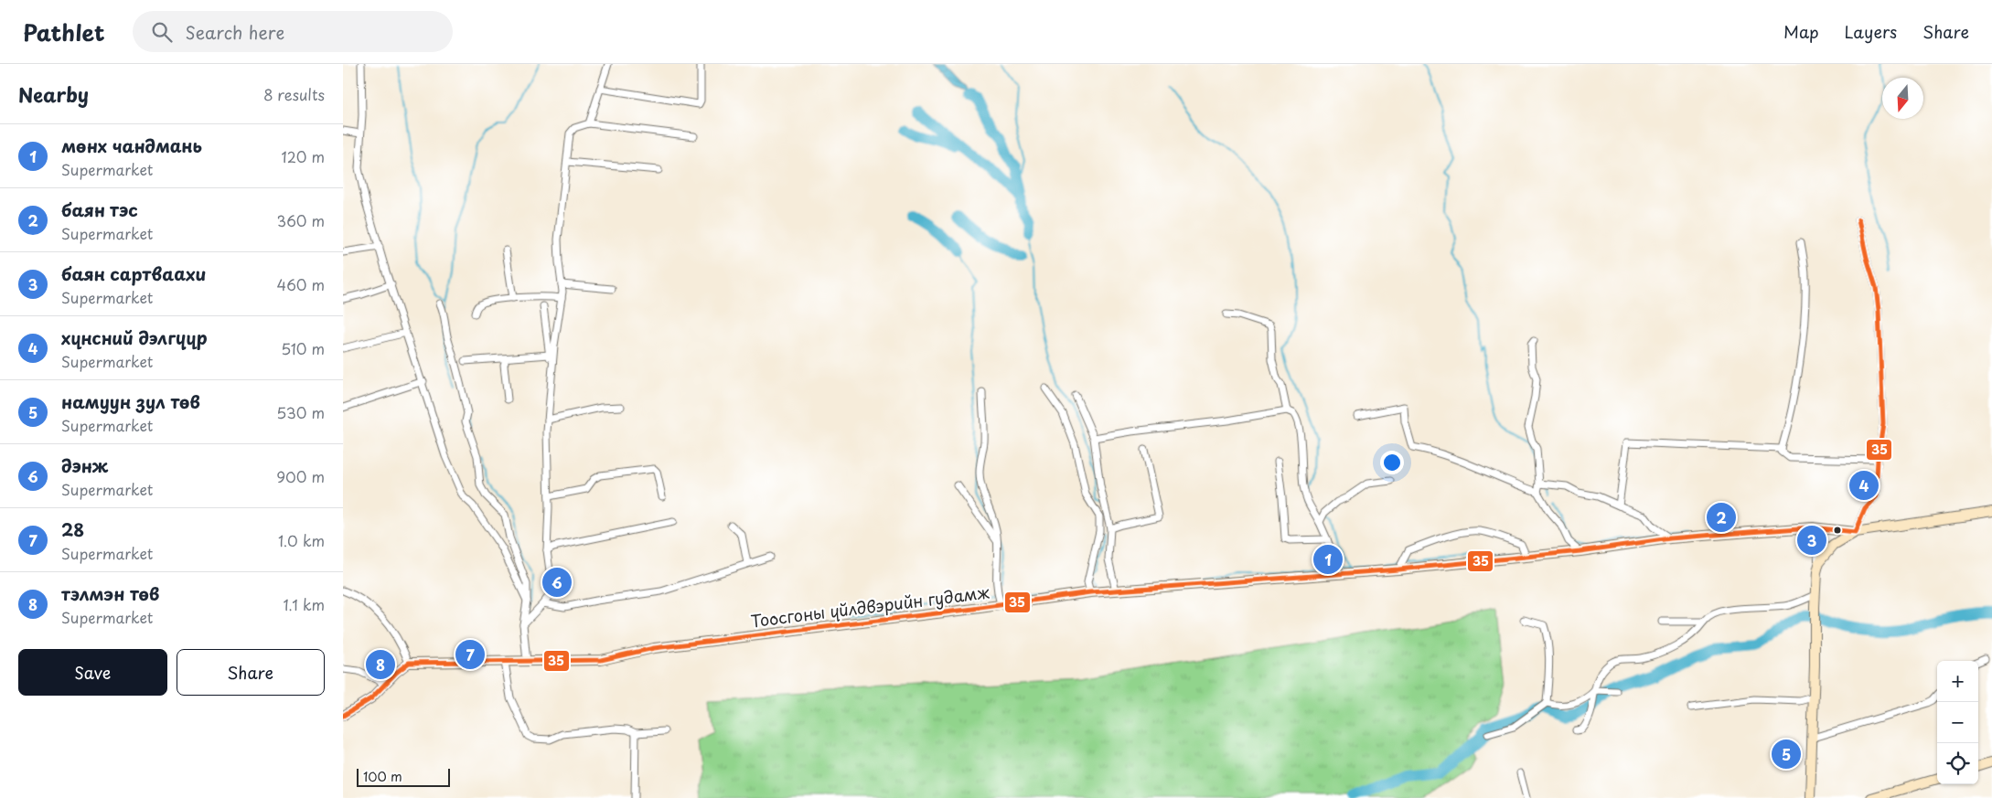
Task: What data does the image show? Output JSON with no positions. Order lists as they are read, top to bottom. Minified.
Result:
{"streets":{"main road":["Тоосгоны үйлдвэрийн гудамж"]},"lines":["transit line 35"],"scale_bar":"100 m","north":"bottom","page":{"header":"Pathlet","search":"Search here","nav":["Map","Layers","Share"],"heading":["Nearby","8 results"],"list":[{"mark":"1","name":"мөнх чандмань","note":"Supermarket","value":"120 m"},{"mark":"2","name":"баян тэс","note":"Supermarket","value":"360 m"},{"mark":"3","name":"баян сартваахи","note":"Supermarket","value":"460 m"},{"mark":"4","name":"хүнсний дэлгүүр","note":"Supermarket","value":"510 m"},{"mark":"5","name":"намуун зул төв","note":"Supermarket","value":"530 m"},{"mark":"6","name":"дэнж","note":"Supermarket","value":"900 m"},{"mark":"7","name":"28","note":"Supermarket","value":"1.0 km"},{"mark":"8","name":"тэлмэн төв","note":"Supermarket","value":"1.1 km"}],"pins":["4","2","3","1","6","7","8","5"],"buttons":["Save","Share"],"map_buttons":["+","−"],"scale":"100 m"}}
